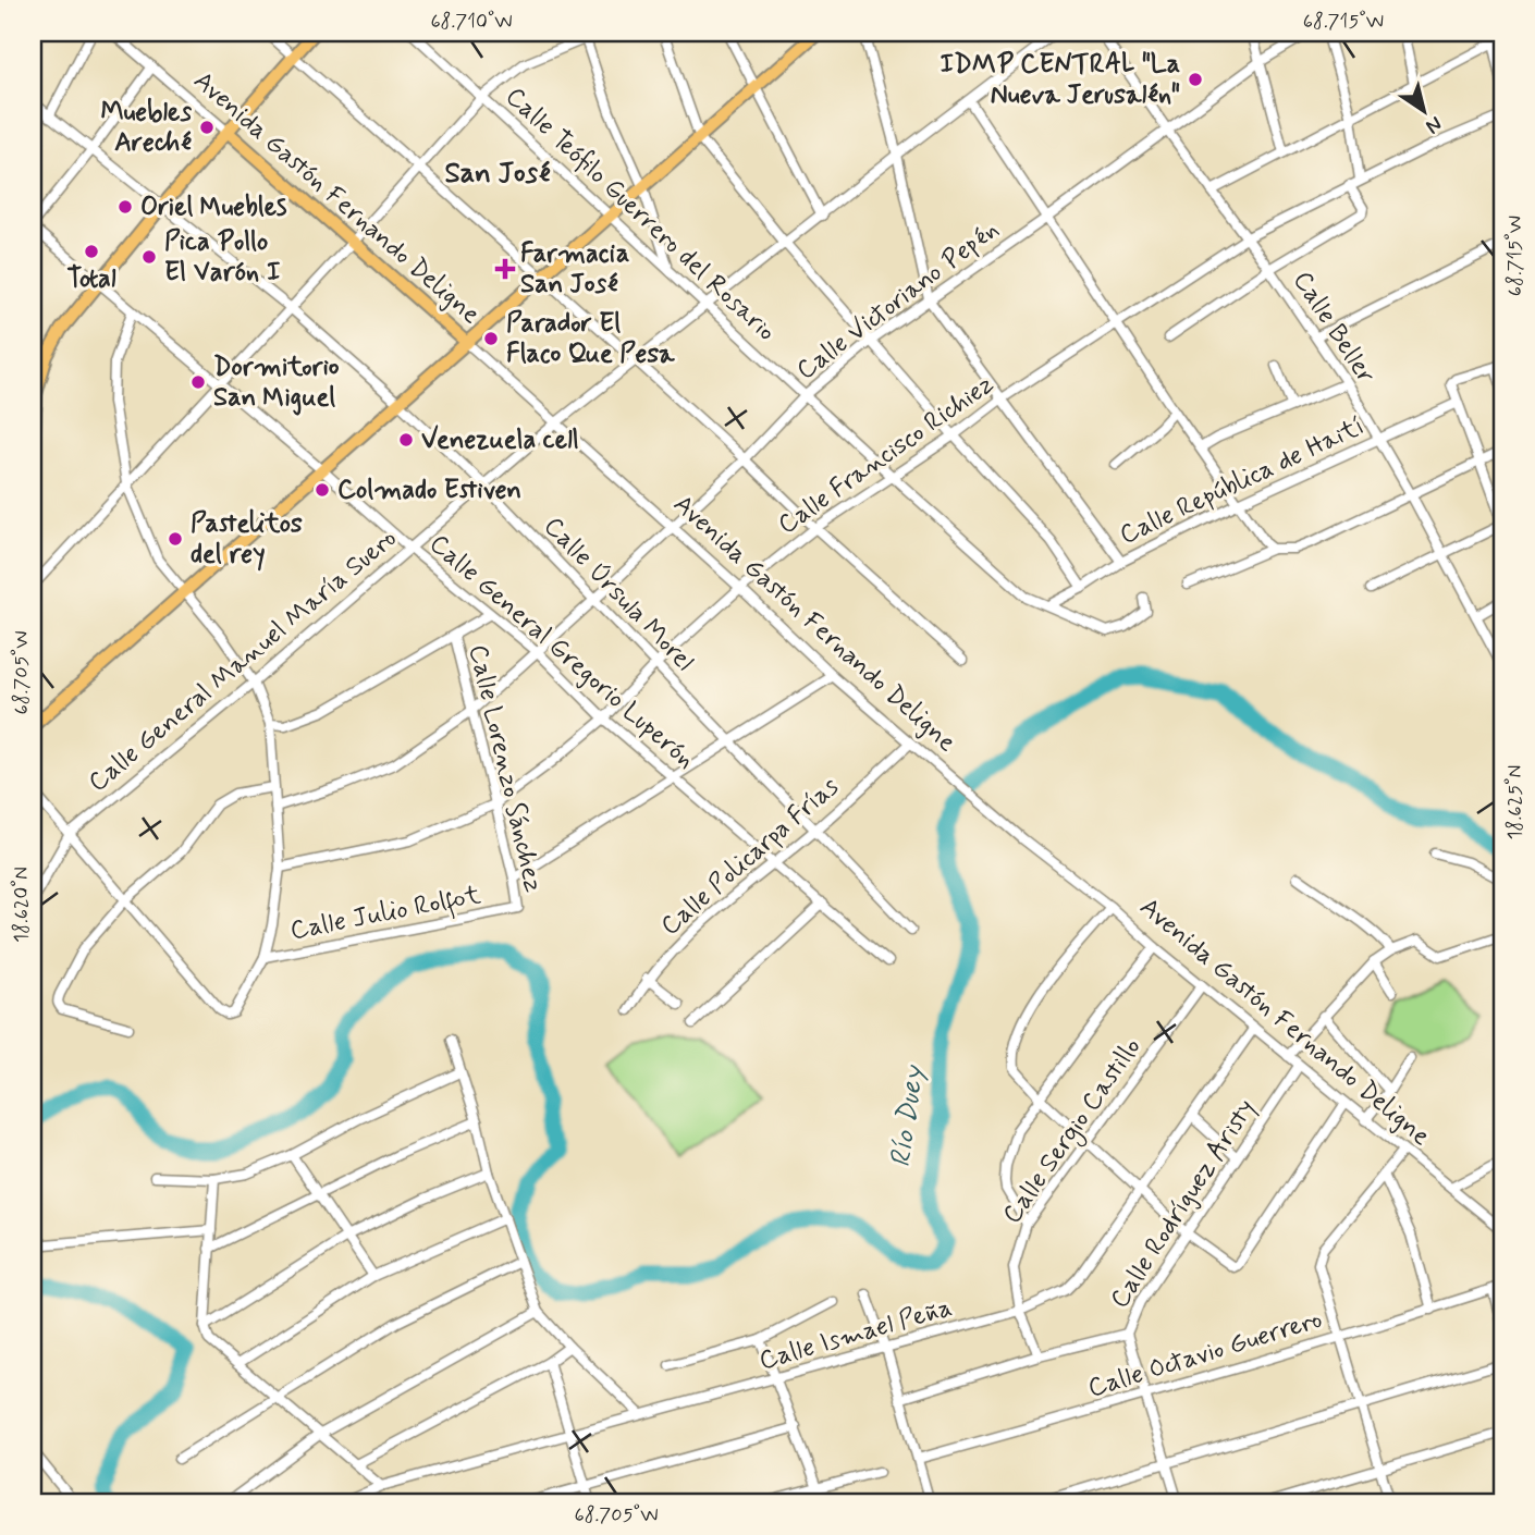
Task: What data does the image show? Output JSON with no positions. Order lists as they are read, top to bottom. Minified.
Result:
{"streets":{"main road":["Avenida Gastón Fernando Deligne"],"street":["Calle Teófilo Guerrero del Rosario","Calle Victoriano Pepén","Calle Beller","Calle Francisco Richiez","Calle República de Haití","Calle Úrsula Morel","Calle General Gregorio Luperón","Calle General Manuel María Suero","Calle Lorenzo Sánchez","Calle Policarpa Frías","Calle Julio Rolfot","Calle Sergio Castillo","Calle Rodríguez Aristy","Calle Ismael Peña","Calle Octavio Guerrero"]},"crossings":[["Avenida Gastón Fernando Deligne","Calle Victoriano Pepén"],["Avenida Gastón Fernando Deligne","Calle Francisco Richiez"],["Avenida Gastón Fernando Deligne","Calle General Manuel María Suero"],["Avenida Gastón Fernando Deligne","Calle Policarpa Frías"],["Avenida Gastón Fernando Deligne","Calle Sergio Castillo"],["Avenida Gastón Fernando Deligne","Calle Rodríguez Aristy"],["Avenida Gastón Fernando Deligne","Calle Ismael Peña"],["Calle Teófilo Guerrero del Rosario","Calle Victoriano Pepén"],["Calle Teófilo Guerrero del Rosario","Calle Francisco Richiez"],["Calle Teófilo Guerrero del Rosario","Calle República de Haití"],["Calle Teófilo Guerrero del Rosario","Calle General Manuel María Suero"],["Calle Victoriano Pepén","Calle Beller"],["Calle Victoriano Pepén","Calle Úrsula Morel"],["Calle Victoriano Pepén","Calle General Gregorio Luperón"],["Calle Victoriano Pepén","Calle Lorenzo Sánchez"],["Calle Beller","Calle Francisco Richiez"],["Calle Beller","Calle República de Haití"],["Calle Francisco Richiez","Calle Úrsula Morel"],["Calle Francisco Richiez","Calle General Gregorio Luperón"],["Calle Francisco Richiez","Calle Lorenzo Sánchez"],["Calle Úrsula Morel","Calle General Manuel María Suero"],["Calle Úrsula Morel","Calle Policarpa Frías"],["Calle General Gregorio Luperón","Calle General Manuel María Suero"],["Calle General Gregorio Luperón","Calle Policarpa Frías"],["Calle Lorenzo Sánchez","Calle Julio Rolfot"],["Calle Sergio Castillo","Calle Ismael Peña"],["Calle Rodríguez Aristy","Calle Octavio Guerrero"]],"districts":["San José"],"water":["Río Duey"],"places":{"other":["IDMP CENTRAL \"La Nueva Jerusalén\"","Muebles Areché","Oriel Muebles","Total","Pica Pollo El Varón I","Parador El Flaco Que Pesa","Dormitorio San Miguel","Venezuela cell","Colmado Estiven","Pastelitos del rey"],"health":["Farmacia San José"]},"north":"bottom right","coordinates":["68.710°W","68.715°W","68.705°W","18.625°N","18.620°N"]}
